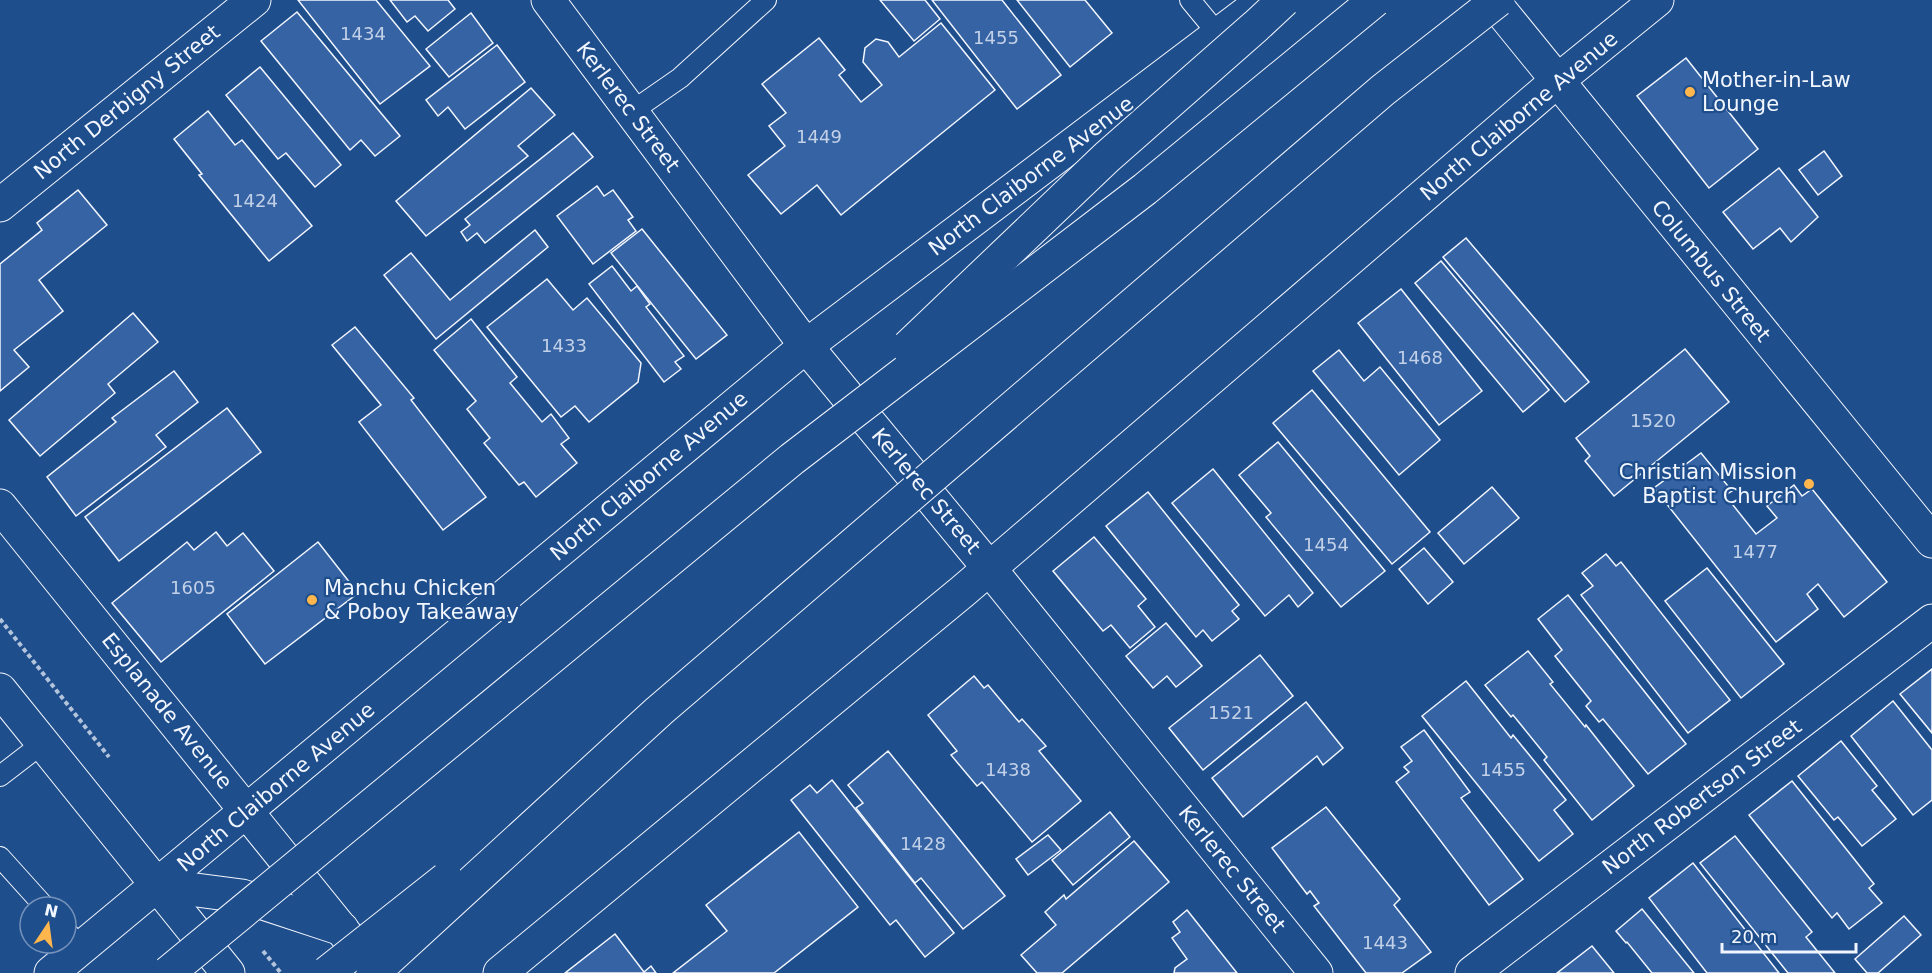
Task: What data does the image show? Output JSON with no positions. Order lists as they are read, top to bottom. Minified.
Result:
{"streets":{"main road":["North Derbigny Street","Kerlerec Street","North Claiborne Avenue","Columbus Street","Esplanade Avenue","North Robertson Street"]},"crossings":[["Kerlerec Street","North Claiborne Avenue"],["North Claiborne Avenue","Columbus Street"],["North Claiborne Avenue","Esplanade Avenue"]],"places":["Mother-in-Law Lounge","Christian Mission Baptist Church","Manchu Chicken & Poboy Takeaway"],"house_numbers":["1434","1455","1449","1424","1433","1468","1520","1454","1477","1605","1521","1438","1455","1428","1443"],"scale_bar":"20 m","north":"top"}
